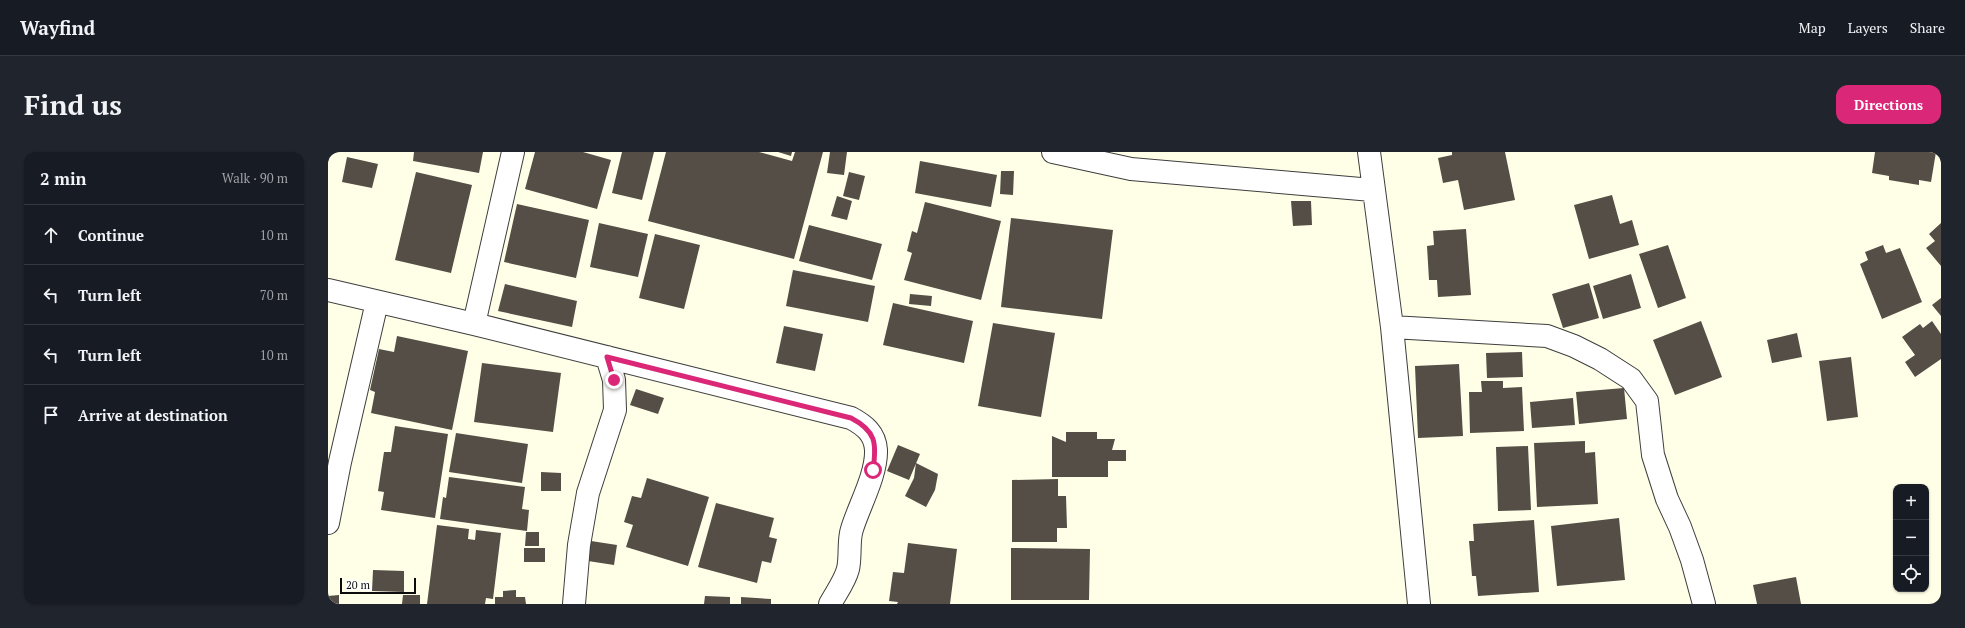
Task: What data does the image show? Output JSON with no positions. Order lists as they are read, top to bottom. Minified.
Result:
{"scale_bar":"20 m","page":{"header":"Wayfind","nav":["Map","Layers","Share"],"buttons":"Directions","title":"Find us","heading":["2 min","Walk · 90 m"],"list":[["Continue","10 m"],["Turn left","70 m"],["Turn left","10 m"],"Arrive at destination"],"map_buttons":["+","−"],"scale":"20 m"}}
